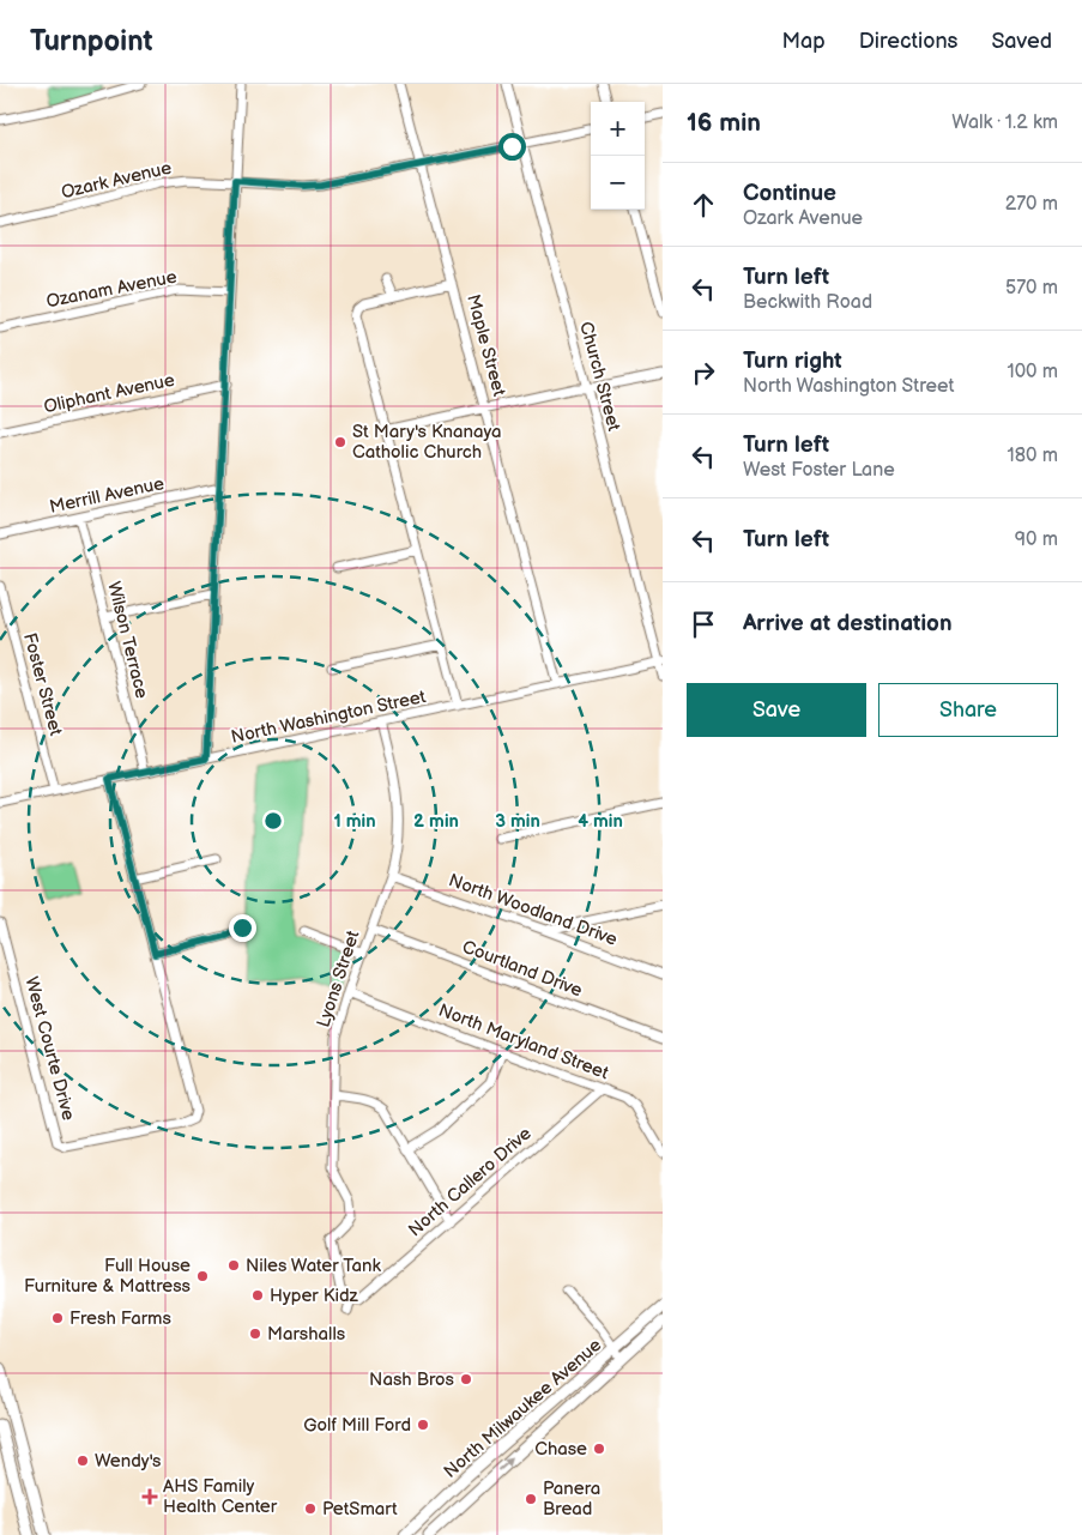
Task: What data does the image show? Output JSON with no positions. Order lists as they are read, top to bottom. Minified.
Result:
{"streets":{"main road":["North Milwaukee Avenue"],"street":["Ozark Avenue","Ozanam Avenue","Maple Street","Church Street","Oliphant Avenue","Merrill Avenue","Wilson Terrace","Foster Street","North Washington Street","North Woodland Drive","Courtland Drive","Lyons Street","North Maryland Street","West Courte Drive","North Callero Drive"]},"crossings":[["Ozark Avenue","Maple Street"],["Ozark Avenue","Church Street"],["Maple Street","North Washington Street"],["Church Street","North Washington Street"],["Merrill Avenue","Wilson Terrace"],["Wilson Terrace","North Washington Street"],["Foster Street","North Washington Street"],["North Washington Street","Lyons Street"],["North Woodland Drive","Lyons Street"],["Courtland Drive","Lyons Street"],["Lyons Street","North Maryland Street"],["Lyons Street","North Callero Drive"],["North Maryland Street","North Callero Drive"]],"places":{"other":["St Mary's Knanaya Catholic Church","Niles Water Tank","Full House Furniture & Mattress","Hyper Kidz","Fresh Farms","Marshalls","Nash Bros","Golf Mill Ford","Chase","Wendy's","Panera Bread","PetSmart"],"health":["AHS Family Health Center"]},"page":{"header":"Turnpoint","nav":["Map","Directions","Saved"],"heading":["16 min","Walk · 1.2 km"],"map_buttons":["+","−"],"list":[["Continue","Ozark Avenue","270 m"],["Turn left","Beckwith Road","570 m"],["Turn right","North Washington Street","100 m"],["Turn left","West Foster Lane","180 m"],["Turn left","90 m"],"Arrive at destination"],"buttons":["Save","Share"]},"rings":["1 min","2 min","3 min","4 min"]}
